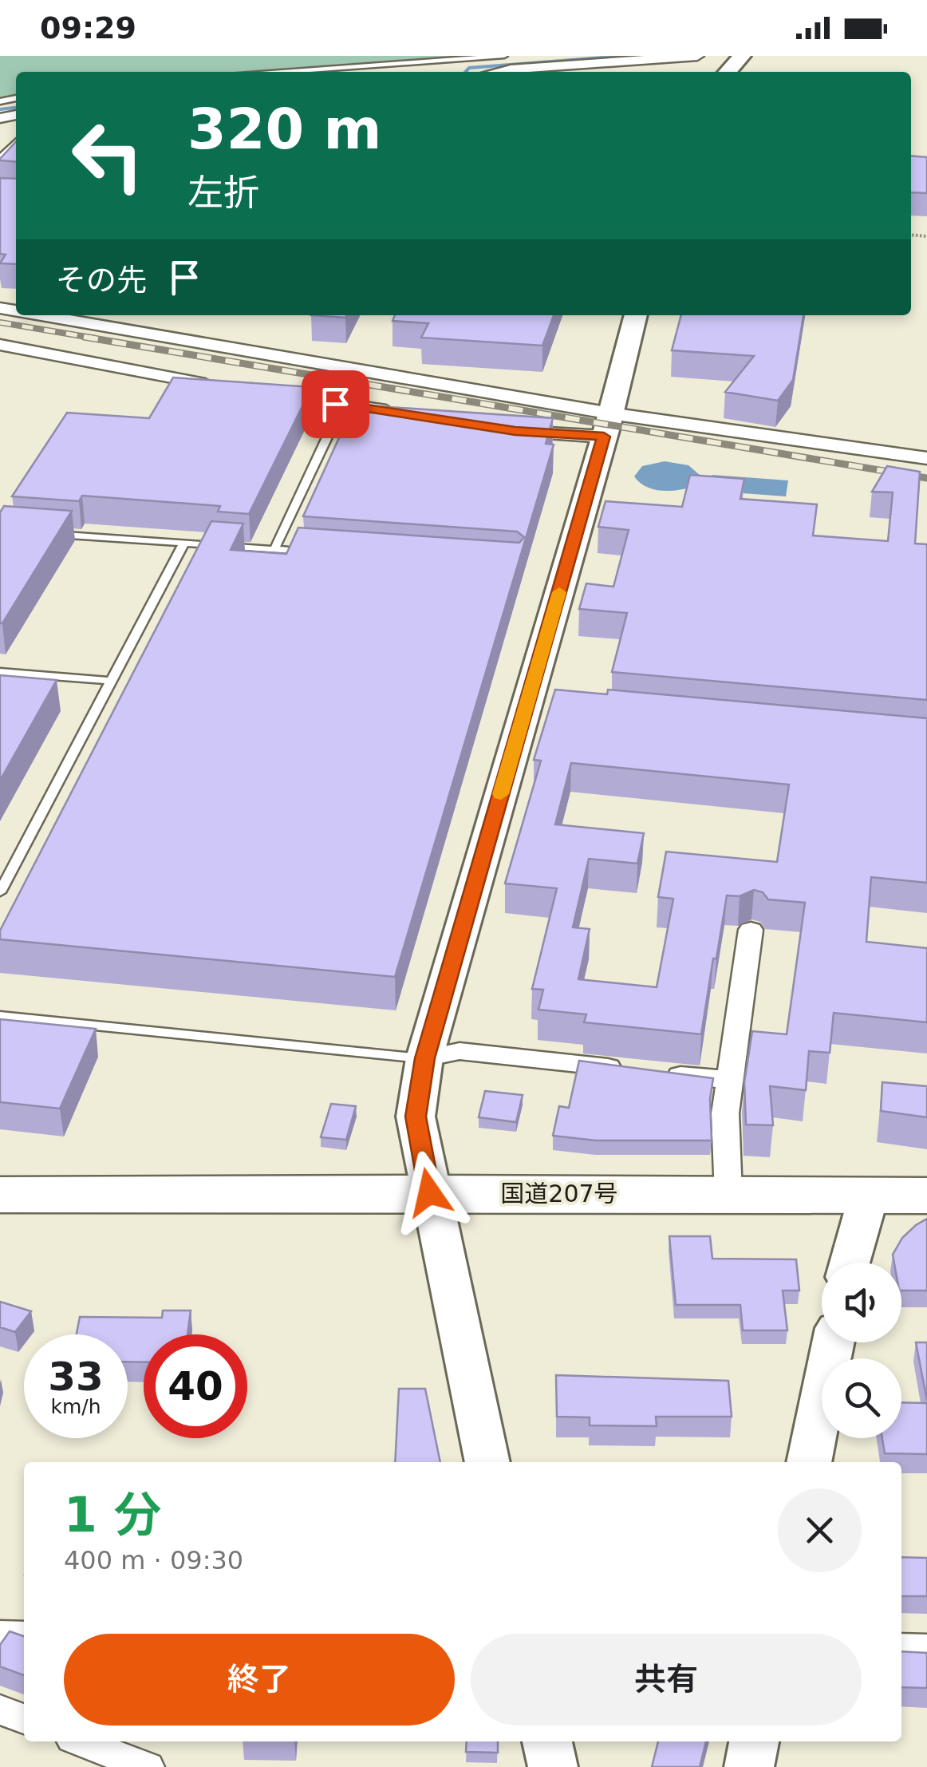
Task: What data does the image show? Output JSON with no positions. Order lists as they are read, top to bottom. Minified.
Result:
{"streets":{"highway":["国道207号"]},"page":{"status":"09:29","turn":["320 m","左折"],"then":"その先","speed":"33 km/h","limit":"40","heading":["1 分","400 m · 09:30"],"buttons":["終了","共有"]}}
